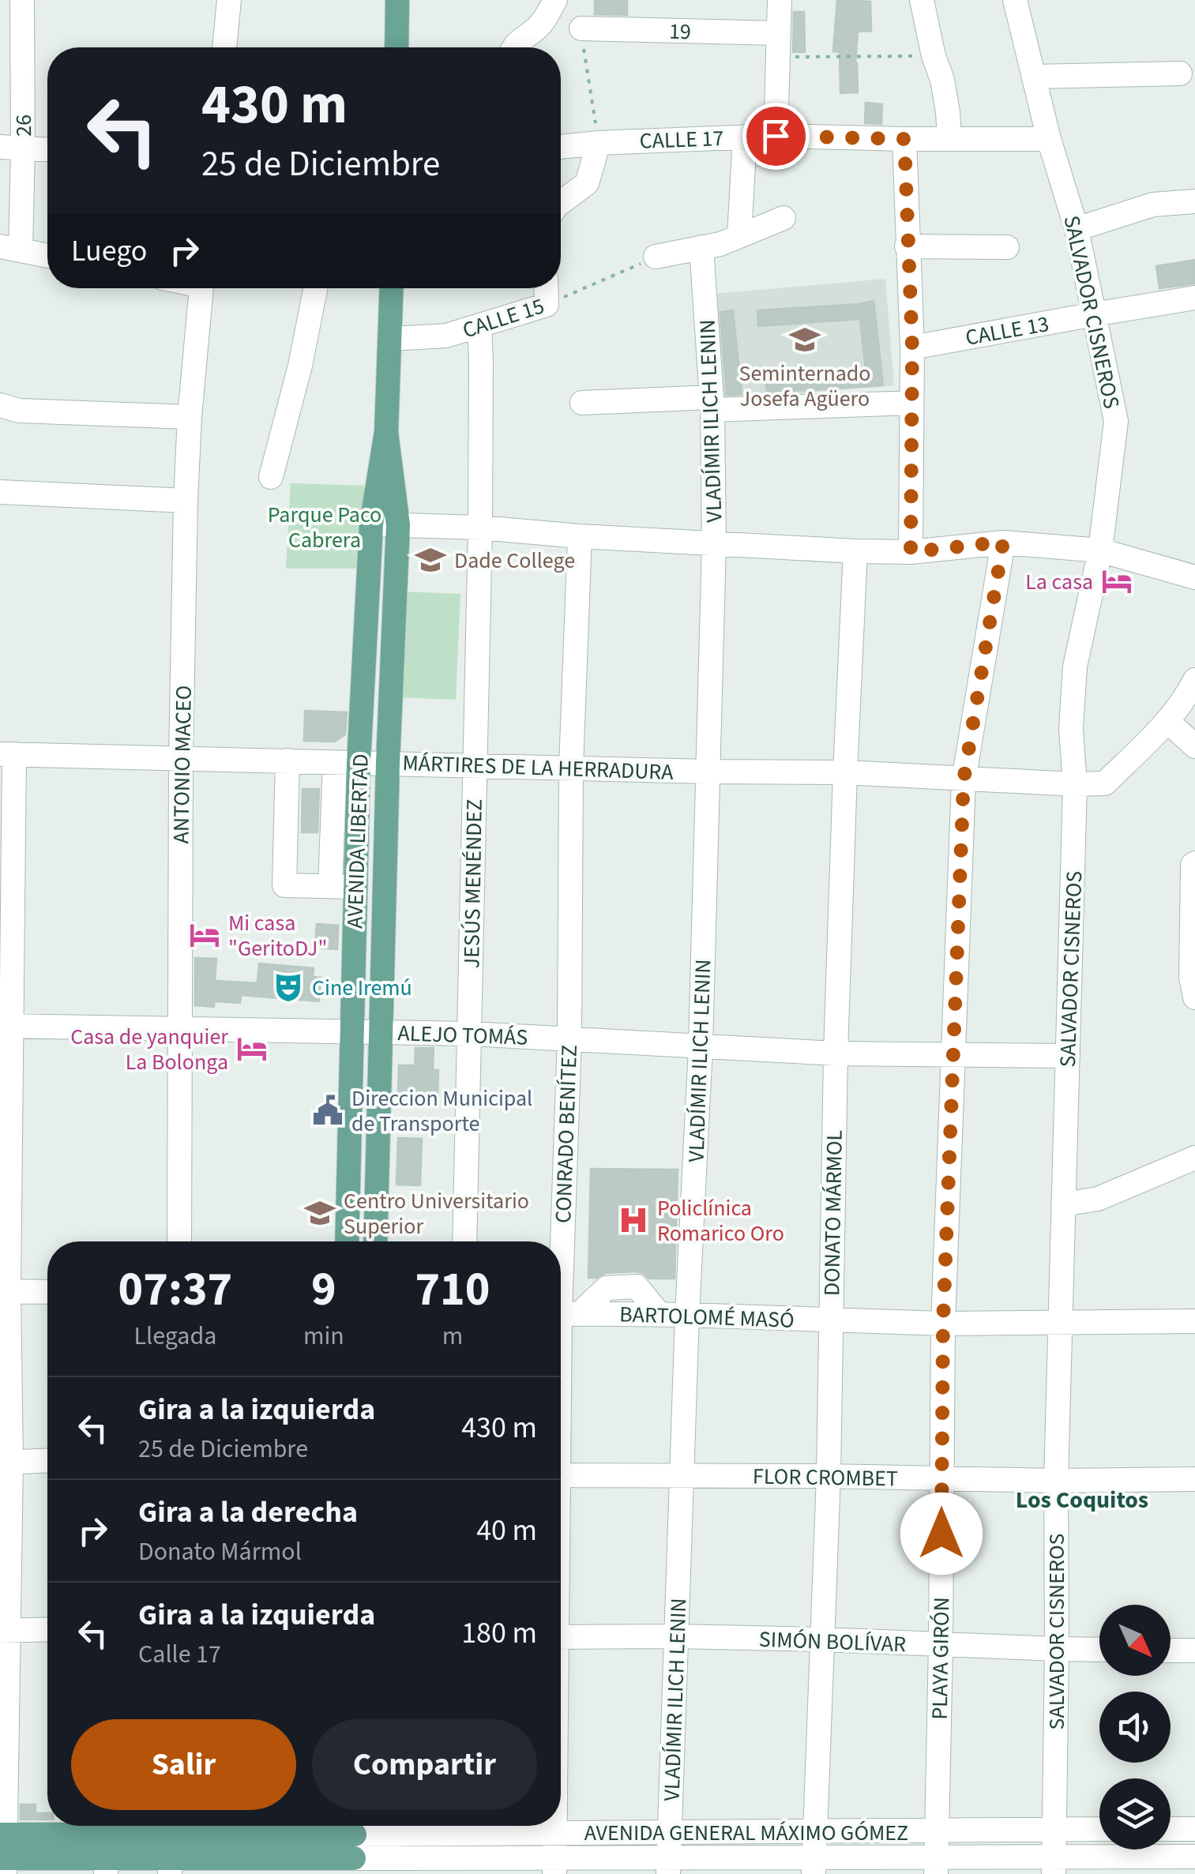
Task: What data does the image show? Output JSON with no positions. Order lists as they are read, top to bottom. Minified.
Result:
{"streets":{"main road":["AVENIDA LIBERTAD","AVENIDA GENERAL MÁXIMO GÓMEZ"],"street":["19","26","CALLE 17","SALVADOR CISNEROS","CALLE 15","CALLE 13","VLADÍMIR ILICH LENIN","ANTONIO MACEO","MÁRTIRES DE LA HERRADURA","JESÚS MENÉNDEZ","ALEJO TOMÁS","CONRADO BENÍTEZ","DONATO MÁRMOL","BARTOLOMÉ MASÓ","FLOR CROMBET","SIMÓN BOLÍVAR","PLAYA GIRÓN"]},"crossings":[["CALLE 17","SALVADOR CISNEROS"],["SALVADOR CISNEROS","CALLE 13"],["SALVADOR CISNEROS","MÁRTIRES DE LA HERRADURA"],["SALVADOR CISNEROS","ALEJO TOMÁS"],["SALVADOR CISNEROS","BARTOLOMÉ MASÓ"],["SALVADOR CISNEROS","FLOR CROMBET"],["SALVADOR CISNEROS","SIMÓN BOLÍVAR"],["SALVADOR CISNEROS","AVENIDA GENERAL MÁXIMO GÓMEZ"],["CALLE 15","AVENIDA LIBERTAD"],["CALLE 15","JESÚS MENÉNDEZ"],["VLADÍMIR ILICH LENIN","MÁRTIRES DE LA HERRADURA"],["VLADÍMIR ILICH LENIN","ALEJO TOMÁS"],["VLADÍMIR ILICH LENIN","BARTOLOMÉ MASÓ"],["VLADÍMIR ILICH LENIN","FLOR CROMBET"],["VLADÍMIR ILICH LENIN","SIMÓN BOLÍVAR"],["VLADÍMIR ILICH LENIN","AVENIDA GENERAL MÁXIMO GÓMEZ"],["ANTONIO MACEO","MÁRTIRES DE LA HERRADURA"],["ANTONIO MACEO","ALEJO TOMÁS"],["MÁRTIRES DE LA HERRADURA","AVENIDA LIBERTAD"],["MÁRTIRES DE LA HERRADURA","JESÚS MENÉNDEZ"],["MÁRTIRES DE LA HERRADURA","CONRADO BENÍTEZ"],["MÁRTIRES DE LA HERRADURA","DONATO MÁRMOL"],["MÁRTIRES DE LA HERRADURA","PLAYA GIRÓN"],["AVENIDA LIBERTAD","ALEJO TOMÁS"],["JESÚS MENÉNDEZ","ALEJO TOMÁS"],["ALEJO TOMÁS","CONRADO BENÍTEZ"],["ALEJO TOMÁS","DONATO MÁRMOL"],["ALEJO TOMÁS","PLAYA GIRÓN"],["CONRADO BENÍTEZ","BARTOLOMÉ MASÓ"],["CONRADO BENÍTEZ","AVENIDA GENERAL MÁXIMO GÓMEZ"],["DONATO MÁRMOL","BARTOLOMÉ MASÓ"],["DONATO MÁRMOL","FLOR CROMBET"],["DONATO MÁRMOL","SIMÓN BOLÍVAR"],["DONATO MÁRMOL","AVENIDA GENERAL MÁXIMO GÓMEZ"],["BARTOLOMÉ MASÓ","PLAYA GIRÓN"],["FLOR CROMBET","PLAYA GIRÓN"],["SIMÓN BOLÍVAR","PLAYA GIRÓN"],["PLAYA GIRÓN","AVENIDA GENERAL MÁXIMO GÓMEZ"]],"districts":["Los Coquitos"],"parks":["Parque Paco Cabrera"],"places":{"school or university":["Seminternado Josefa Agüero","Dade College","Centro Universitario Superior"],"hotel":["La casa","Mi casa \"GeritoDJ\"","Casa de yanquier La Bolonga"],"theatre":["Cine Iremú"],"public building":["Direccion Municipal de Transporte"],"hospital":["Policlínica Romarico Oro"]},"north":"bottom right","page":{"turn":["430 m","25 de Diciembre"],"then":"Luego","eta":["07:37","Llegada","9","min","710","m"],"list":[{"name":"Gira a la izquierda","note":"25 de Diciembre","value":"430 m"},{"name":"Gira a la derecha","note":"Donato Mármol","value":"40 m"},{"name":"Gira a la izquierda","note":"Calle 17","value":"180 m"}],"buttons":["Salir","Compartir"]}}
